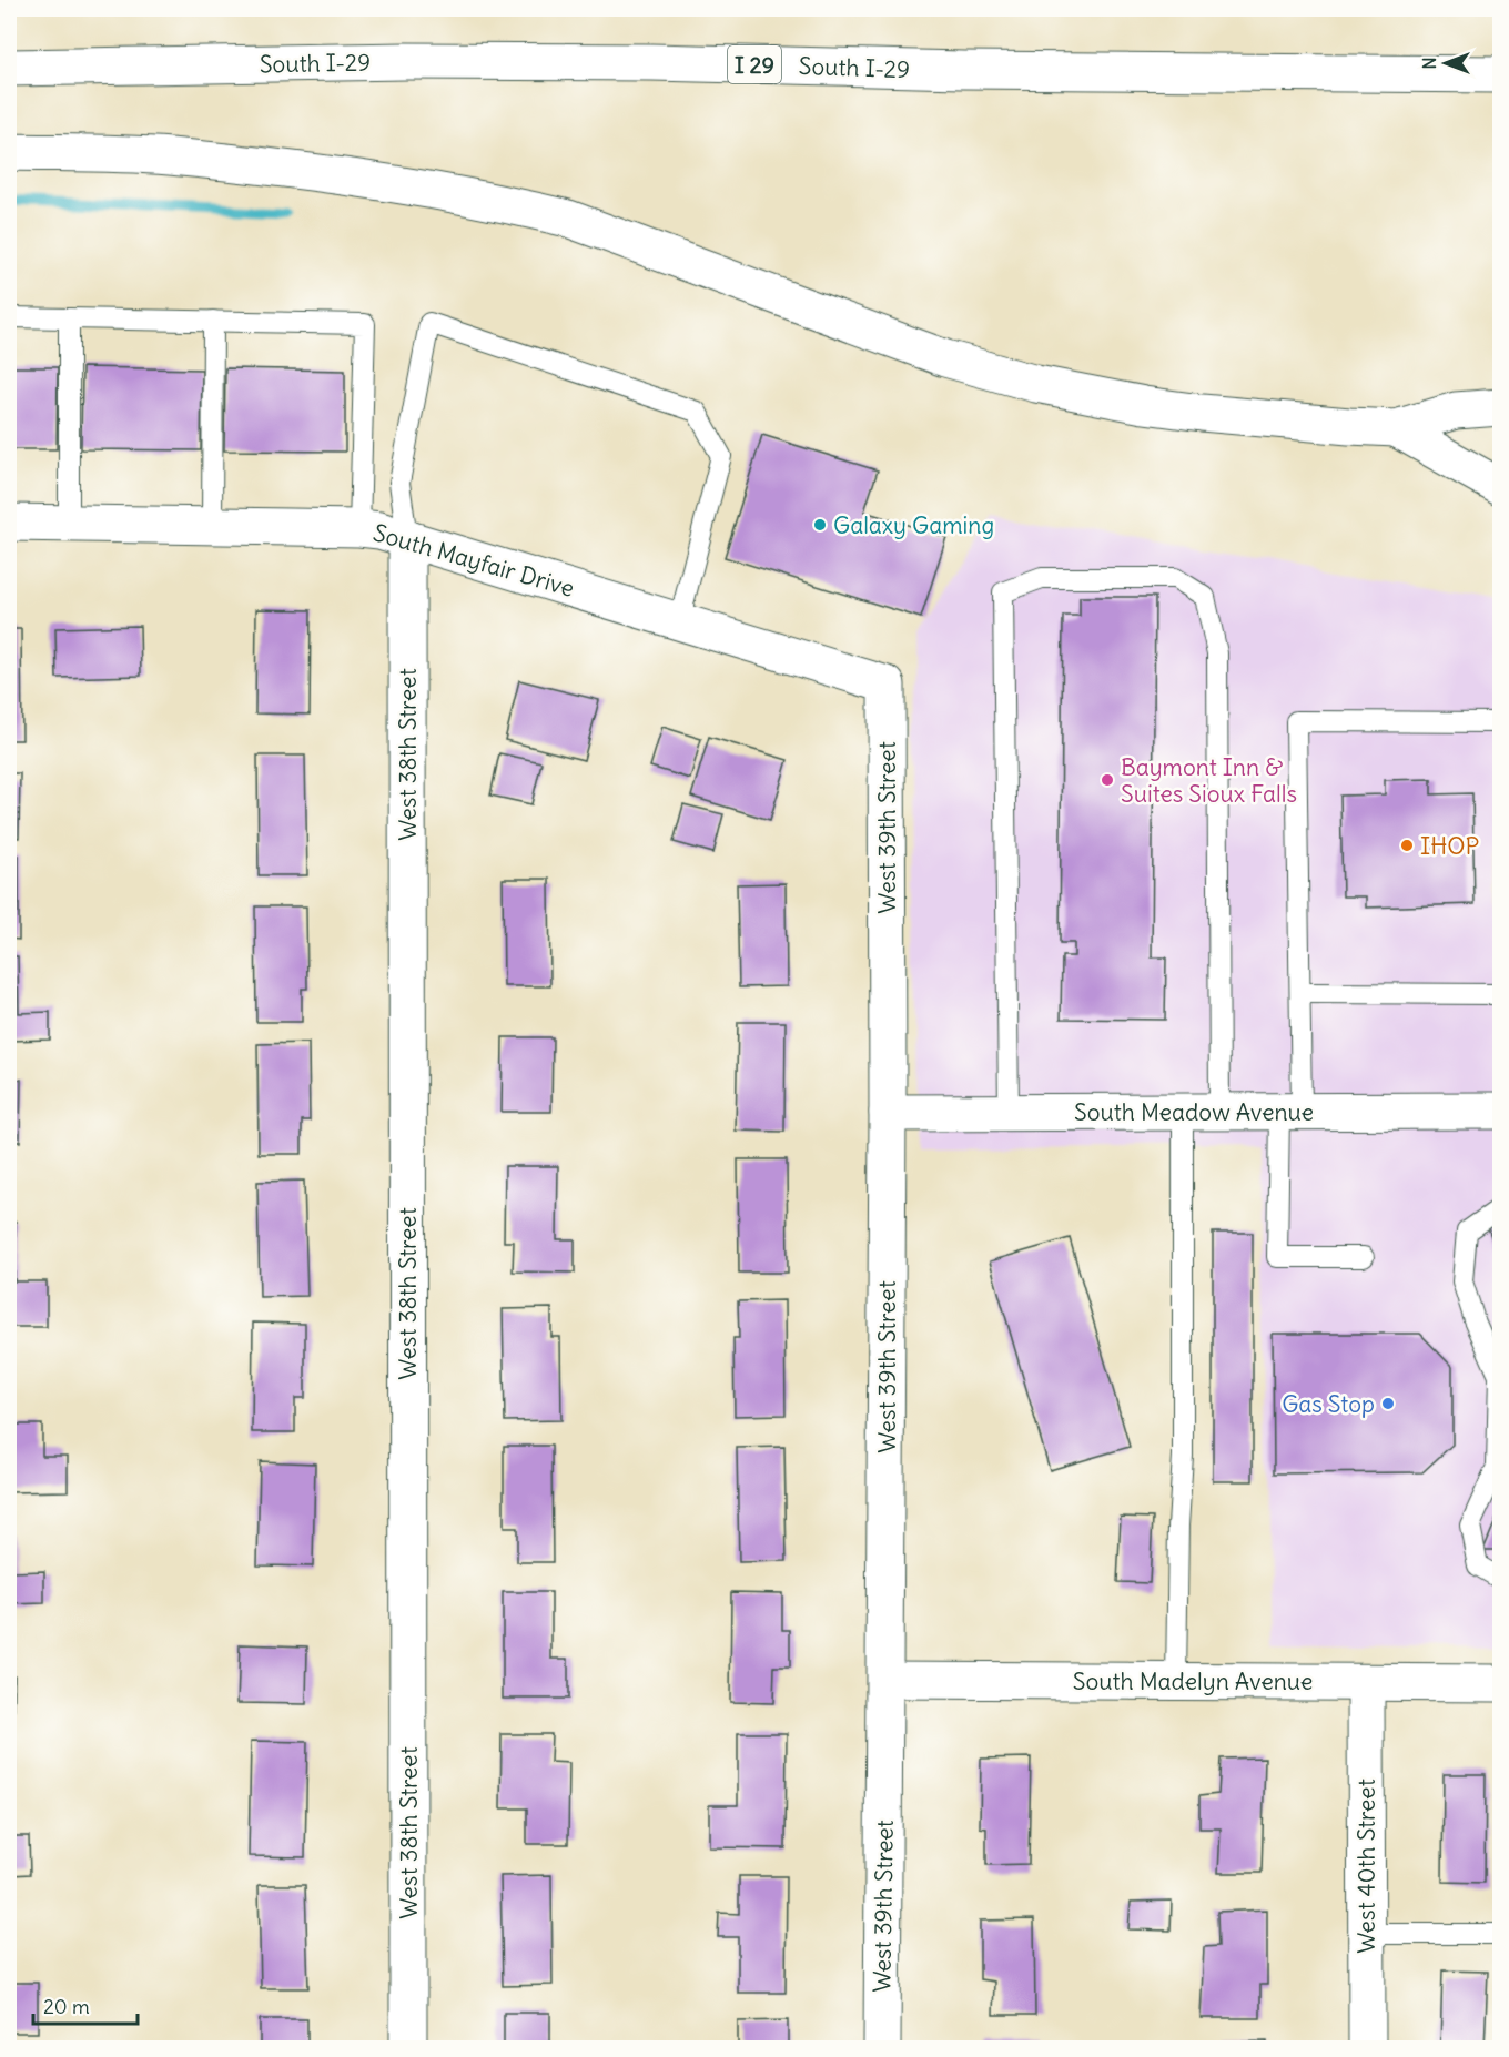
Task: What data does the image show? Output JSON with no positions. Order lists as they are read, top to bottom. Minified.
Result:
{"streets":{"main road":["South I-29","I 29","South Mayfair Drive","West 38th Street","West 39th Street","South Meadow Avenue","South Madelyn Avenue","West 40th Street"]},"crossings":[["South Mayfair Drive","West 38th Street"],["South Mayfair Drive","West 39th Street"],["West 39th Street","South Meadow Avenue"],["West 39th Street","South Madelyn Avenue"],["South Madelyn Avenue","West 40th Street"]],"places":["Galaxy Gaming","Baymont Inn & Suites Sioux Falls","IHOP","Gas Stop"],"scale_bar":"20 m","north":"left"}
